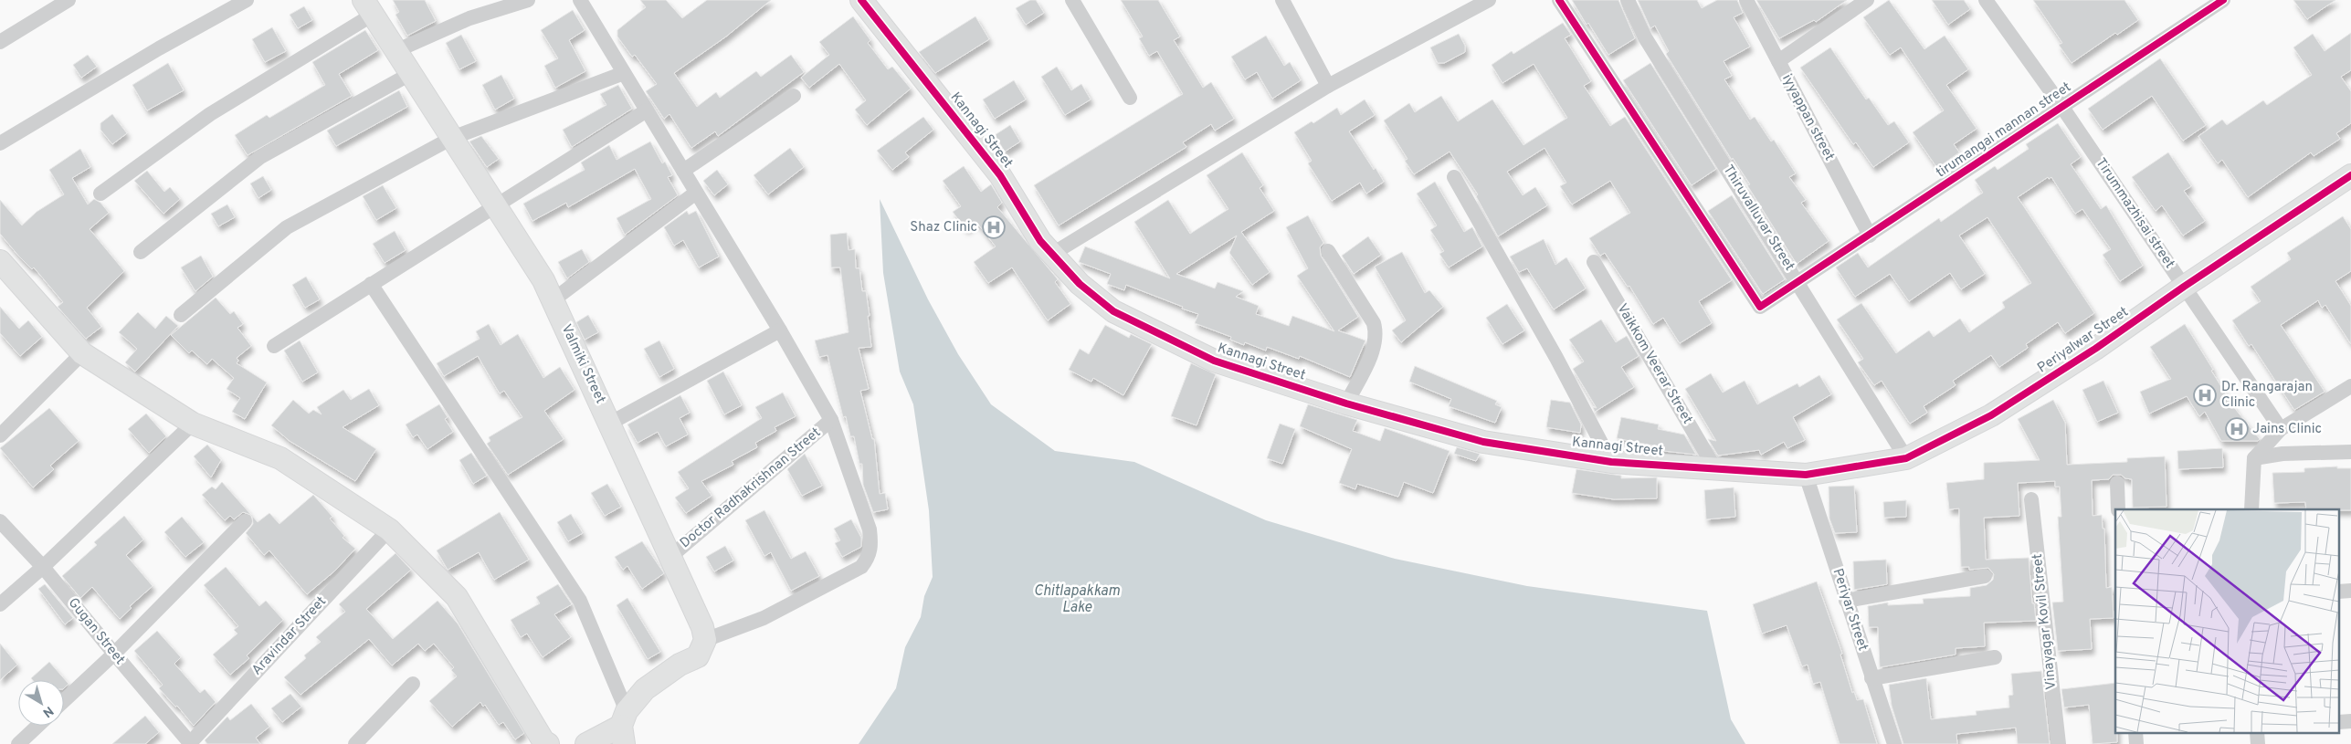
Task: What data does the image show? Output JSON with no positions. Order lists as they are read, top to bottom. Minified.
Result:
{"streets":{"street":["iyyappan street","Kannagi Street","tirumangai mannan street","Tirummazhisai street","Thiruvalluvar Street","Periyalwar Street","Valmiki Street","Vaikkom Veerar Street","Doctor Radhakrishnan Street","Periyar Street","Vinayagar Kovil Street","Gugan Street","Aravindar Street"]},"crossings":[["iyyappan street","tirumangai mannan street"],["Kannagi Street","Periyalwar Street"],["Kannagi Street","Vaikkom Veerar Street"],["Kannagi Street","Periyar Street"],["tirumangai mannan street","Tirummazhisai street"],["tirumangai mannan street","Thiruvalluvar Street"],["Tirummazhisai street","Periyalwar Street"],["Thiruvalluvar Street","Periyalwar Street"],["Periyalwar Street","Periyar Street"],["Valmiki Street","Doctor Radhakrishnan Street"],["Gugan Street","Aravindar Street"]],"water":["Chitlapakkam Lake"],"places":{"hospital":["Shaz Clinic","Dr. Rangarajan Clinic","Jains Clinic"]},"north":"bottom right"}
